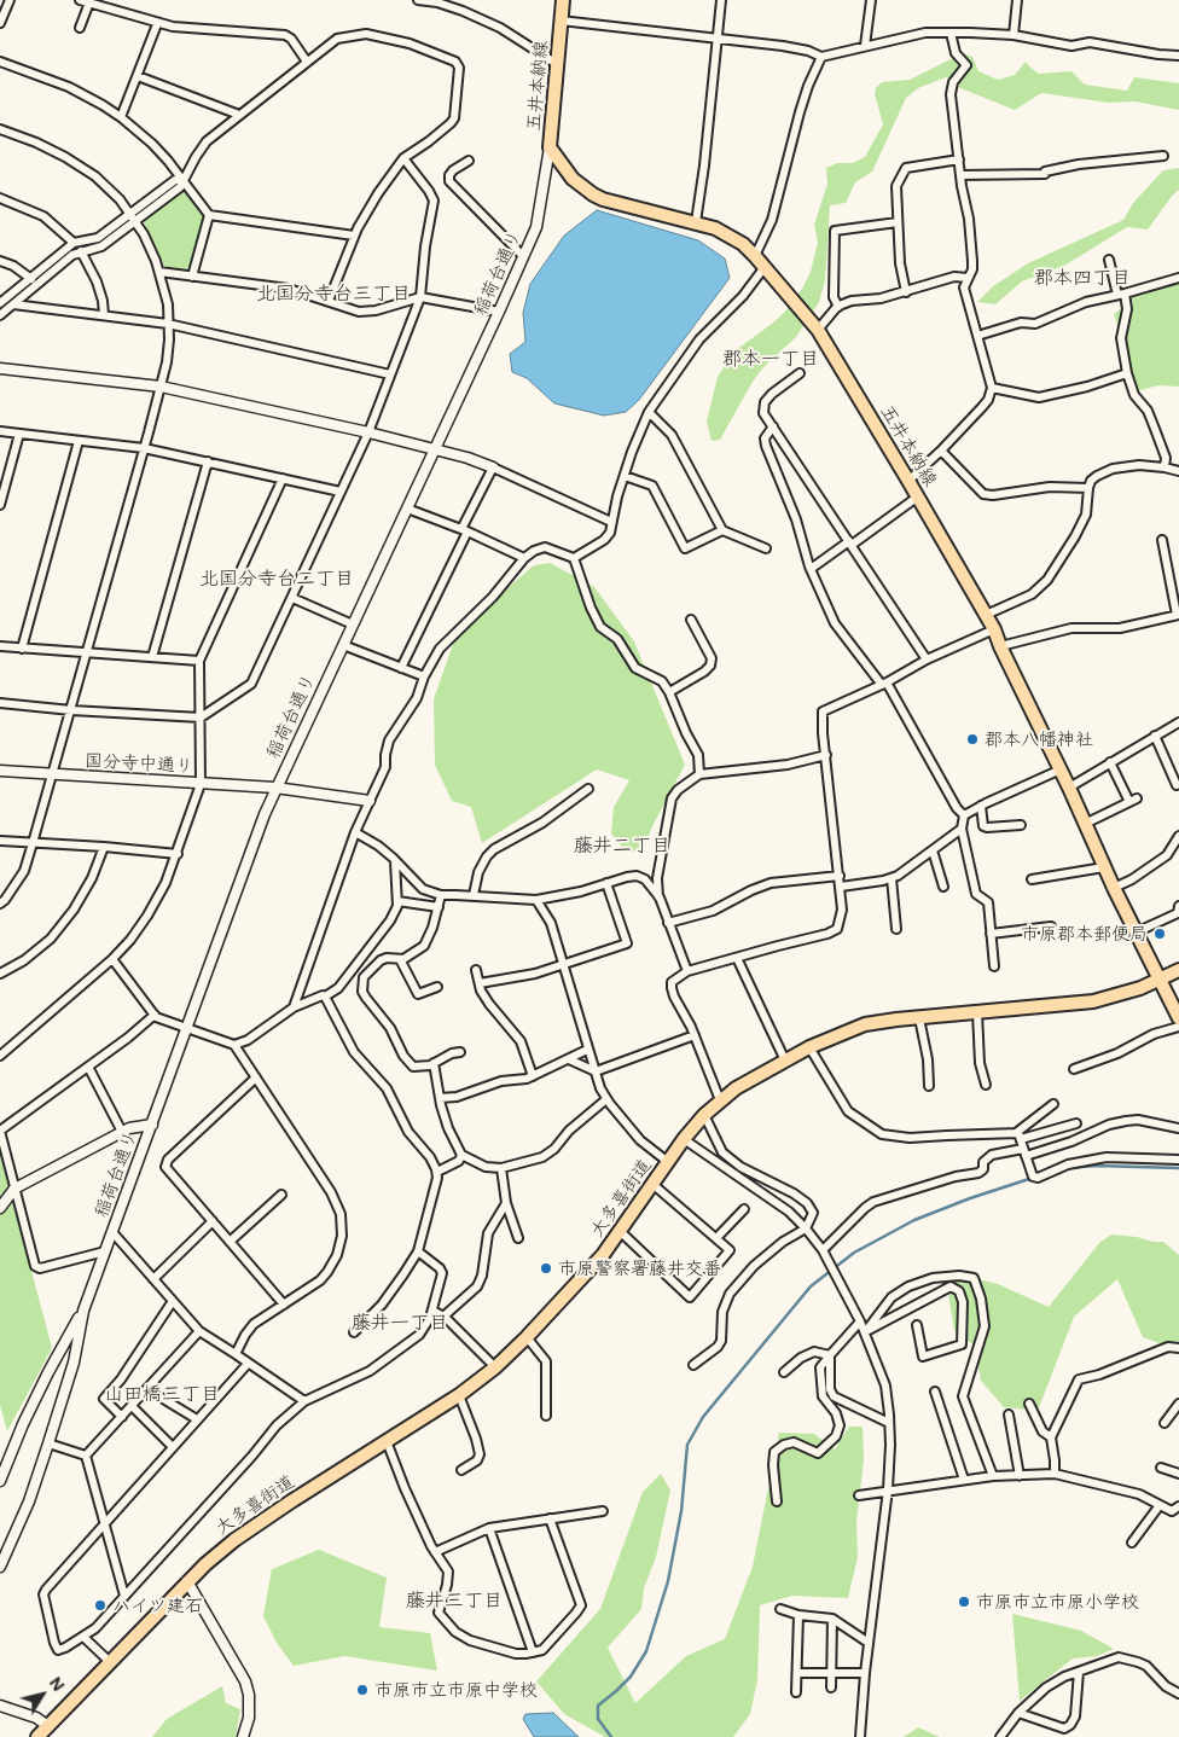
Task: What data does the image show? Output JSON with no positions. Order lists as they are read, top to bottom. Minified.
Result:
{"streets":{"main road":["五井本納線","大多喜街道"],"street":["稲荷台通り","国分寺中通り"]},"crossings":[["五井本納線","稲荷台通り"],["五井本納線","大多喜街道"],["稲荷台通り","国分寺中通り"]],"districts":["郡本四丁目","北国分寺台三丁目","郡本一丁目","北国分寺台二丁目","藤井二丁目","藤井一丁目","山田橋三丁目","藤井三丁目"],"places":["郡本八幡神社","市原郡本郵便局","市原警察署藤井交番","市原市立市原小学校","ハイツ建石","市原市立市原中学校"],"north":"top right"}
